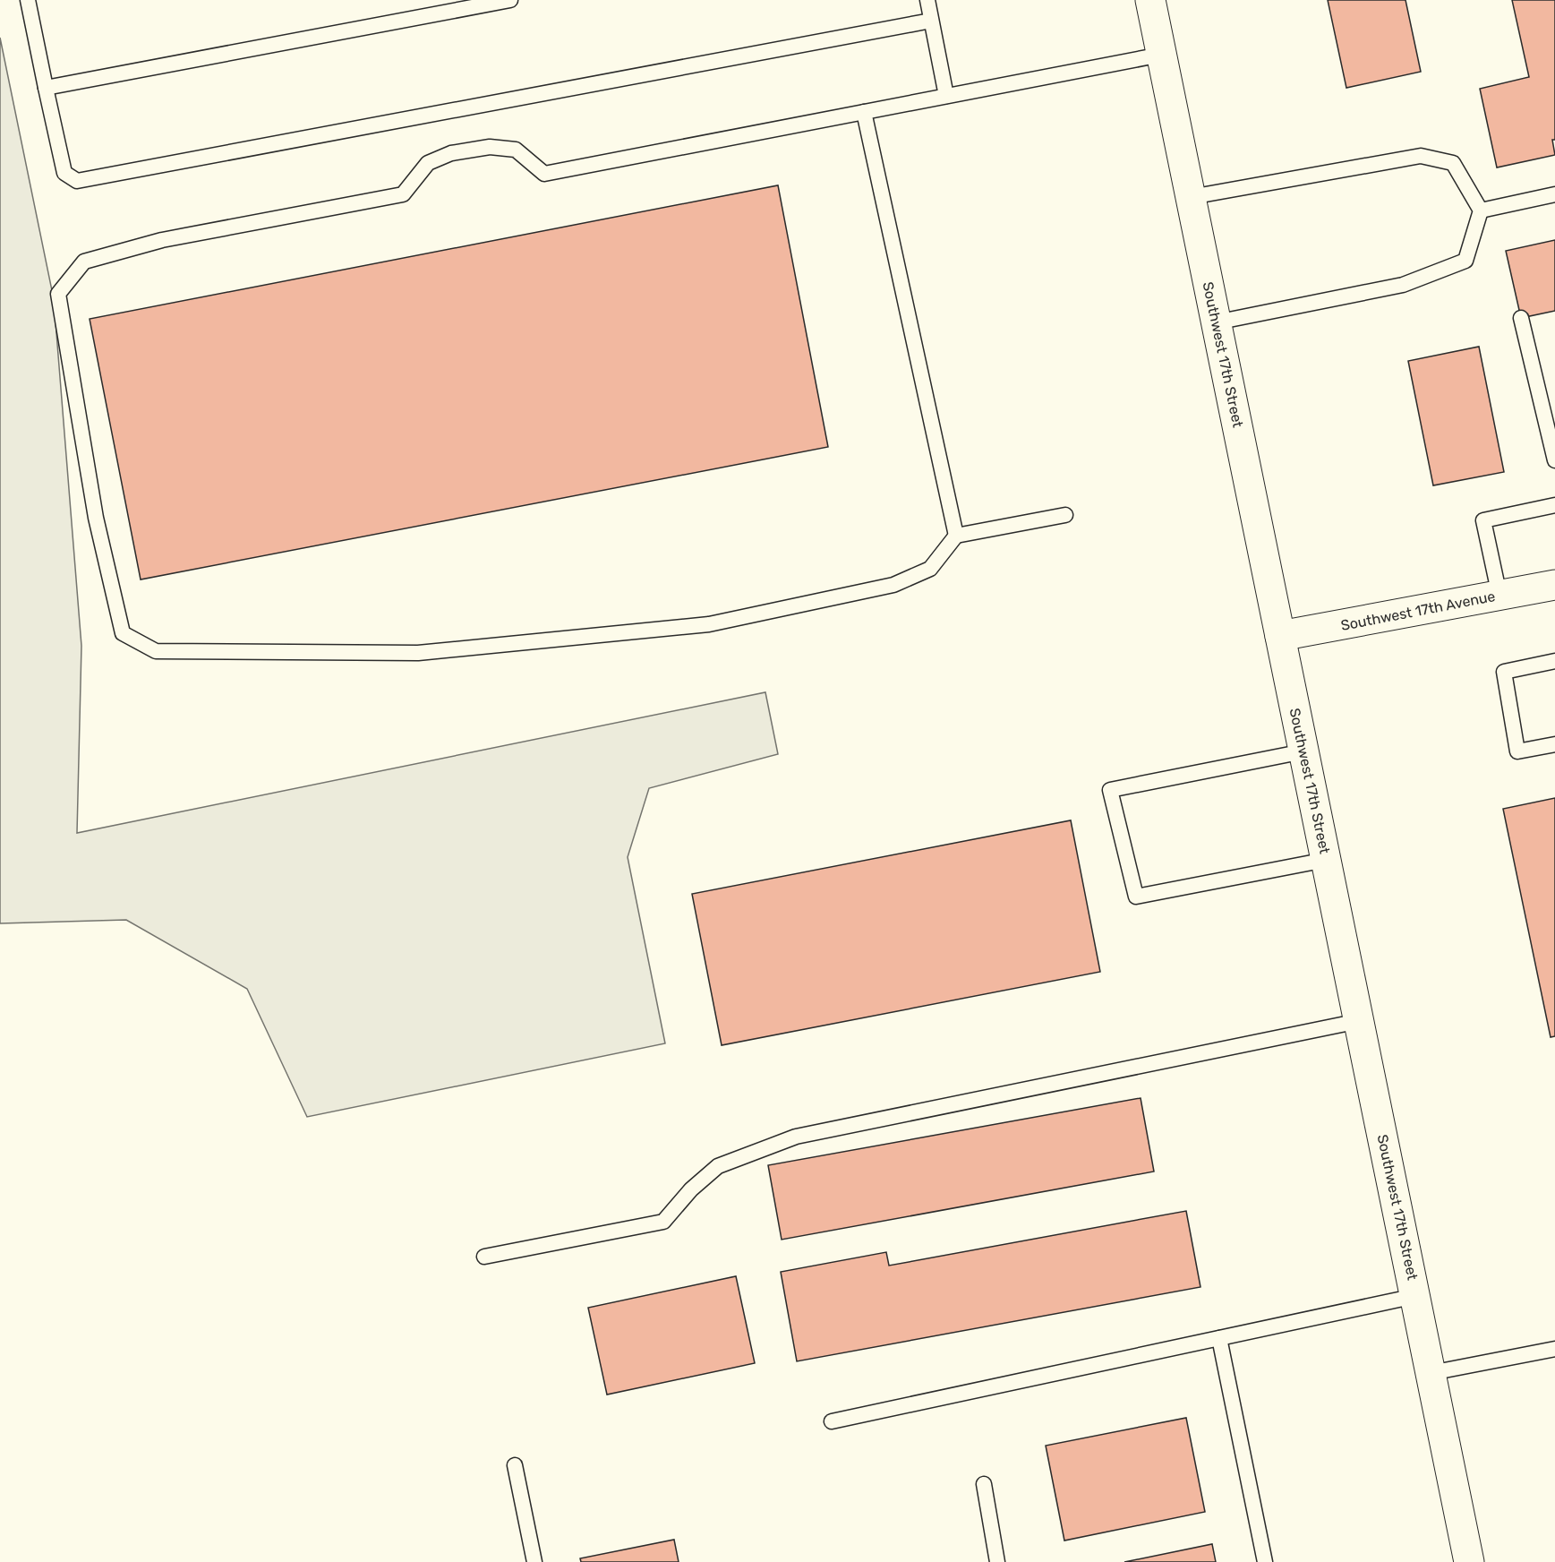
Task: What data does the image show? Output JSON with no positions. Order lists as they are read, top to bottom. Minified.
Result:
{"streets":{"main road":["Southwest 17th Street","Southwest 17th Avenue"]},"crossings":[["Southwest 17th Street","Southwest 17th Avenue"]]}
